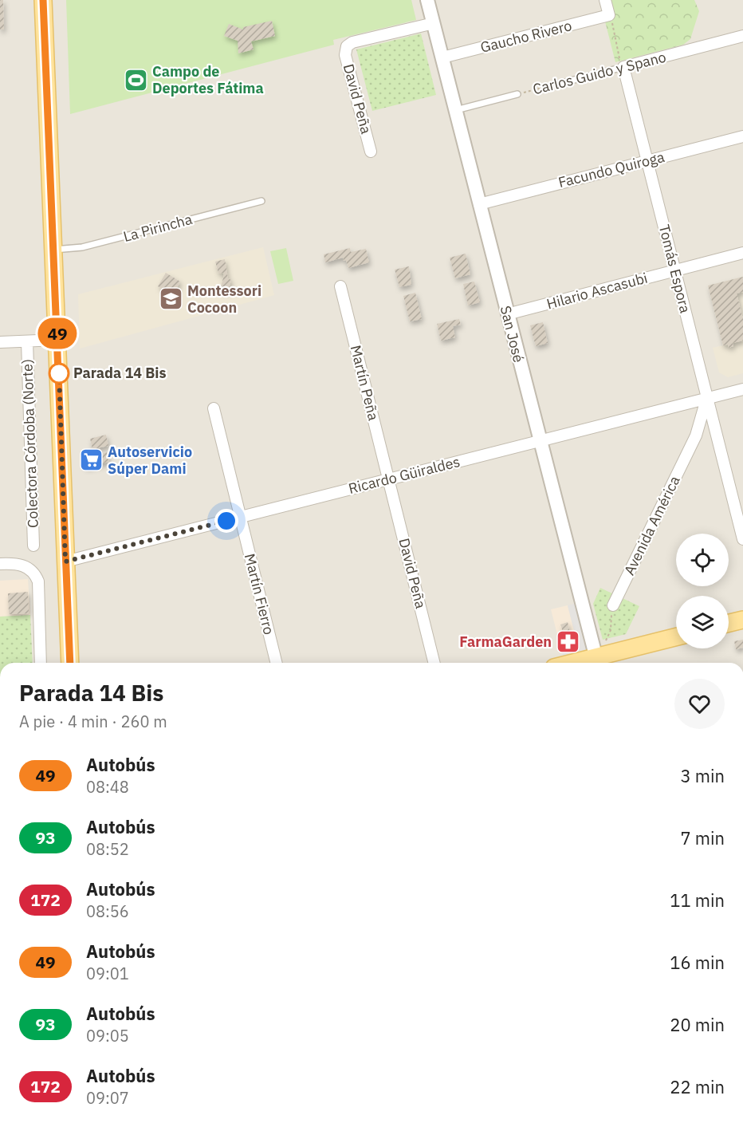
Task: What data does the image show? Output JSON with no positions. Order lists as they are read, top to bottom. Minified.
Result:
{"streets":{"street":["Gaucho Rivero","Carlos Guido y Spano","David Peña","Facundo Quiroga","Tomás Espora","Hilario Ascasubi","San José","Martín Peña","Colectora Córdoba (Norte)","Ricardo Güiraldes","Avenida América","Martín Fierro"],"lane":["La Pirincha"]},"crossings":[["Gaucho Rivero","San José"],["Carlos Guido y Spano","Tomás Espora"],["Carlos Guido y Spano","San José"],["David Peña","San José"],["David Peña","Martín Peña"],["David Peña","Ricardo Güiraldes"],["Facundo Quiroga","Tomás Espora"],["Facundo Quiroga","San José"],["Tomás Espora","Hilario Ascasubi"],["Tomás Espora","Ricardo Güiraldes"],["Tomás Espora","Avenida América"],["Hilario Ascasubi","San José"],["San José","Ricardo Güiraldes"],["Martín Peña","Ricardo Güiraldes"],["Ricardo Güiraldes","Avenida América"],["Ricardo Güiraldes","Martín Fierro"]],"places":{"sports":["Campo de Deportes Fátima"],"school or university":["Montessori Cocoon"],"other":["Parada 14 Bis"],"supermarket":["Autoservicio Súper Dami"],"pharmacy":["FarmaGarden"]},"lines":["bus line 49"],"page":{"on_map":"49","heading":["Parada 14 Bis","A pie · 4 min · 260 m"],"list":[{"mark":"49","name":"Autobús","note":"08:48","value":"3 min"},{"mark":"93","name":"Autobús","note":"08:52","value":"7 min"},{"mark":"172","name":"Autobús","note":"08:56","value":"11 min"},{"mark":"49","name":"Autobús","note":"09:01","value":"16 min"},{"mark":"93","name":"Autobús","note":"09:05","value":"20 min"},{"mark":"172","name":"Autobús","note":"09:07","value":"22 min"}]}}
